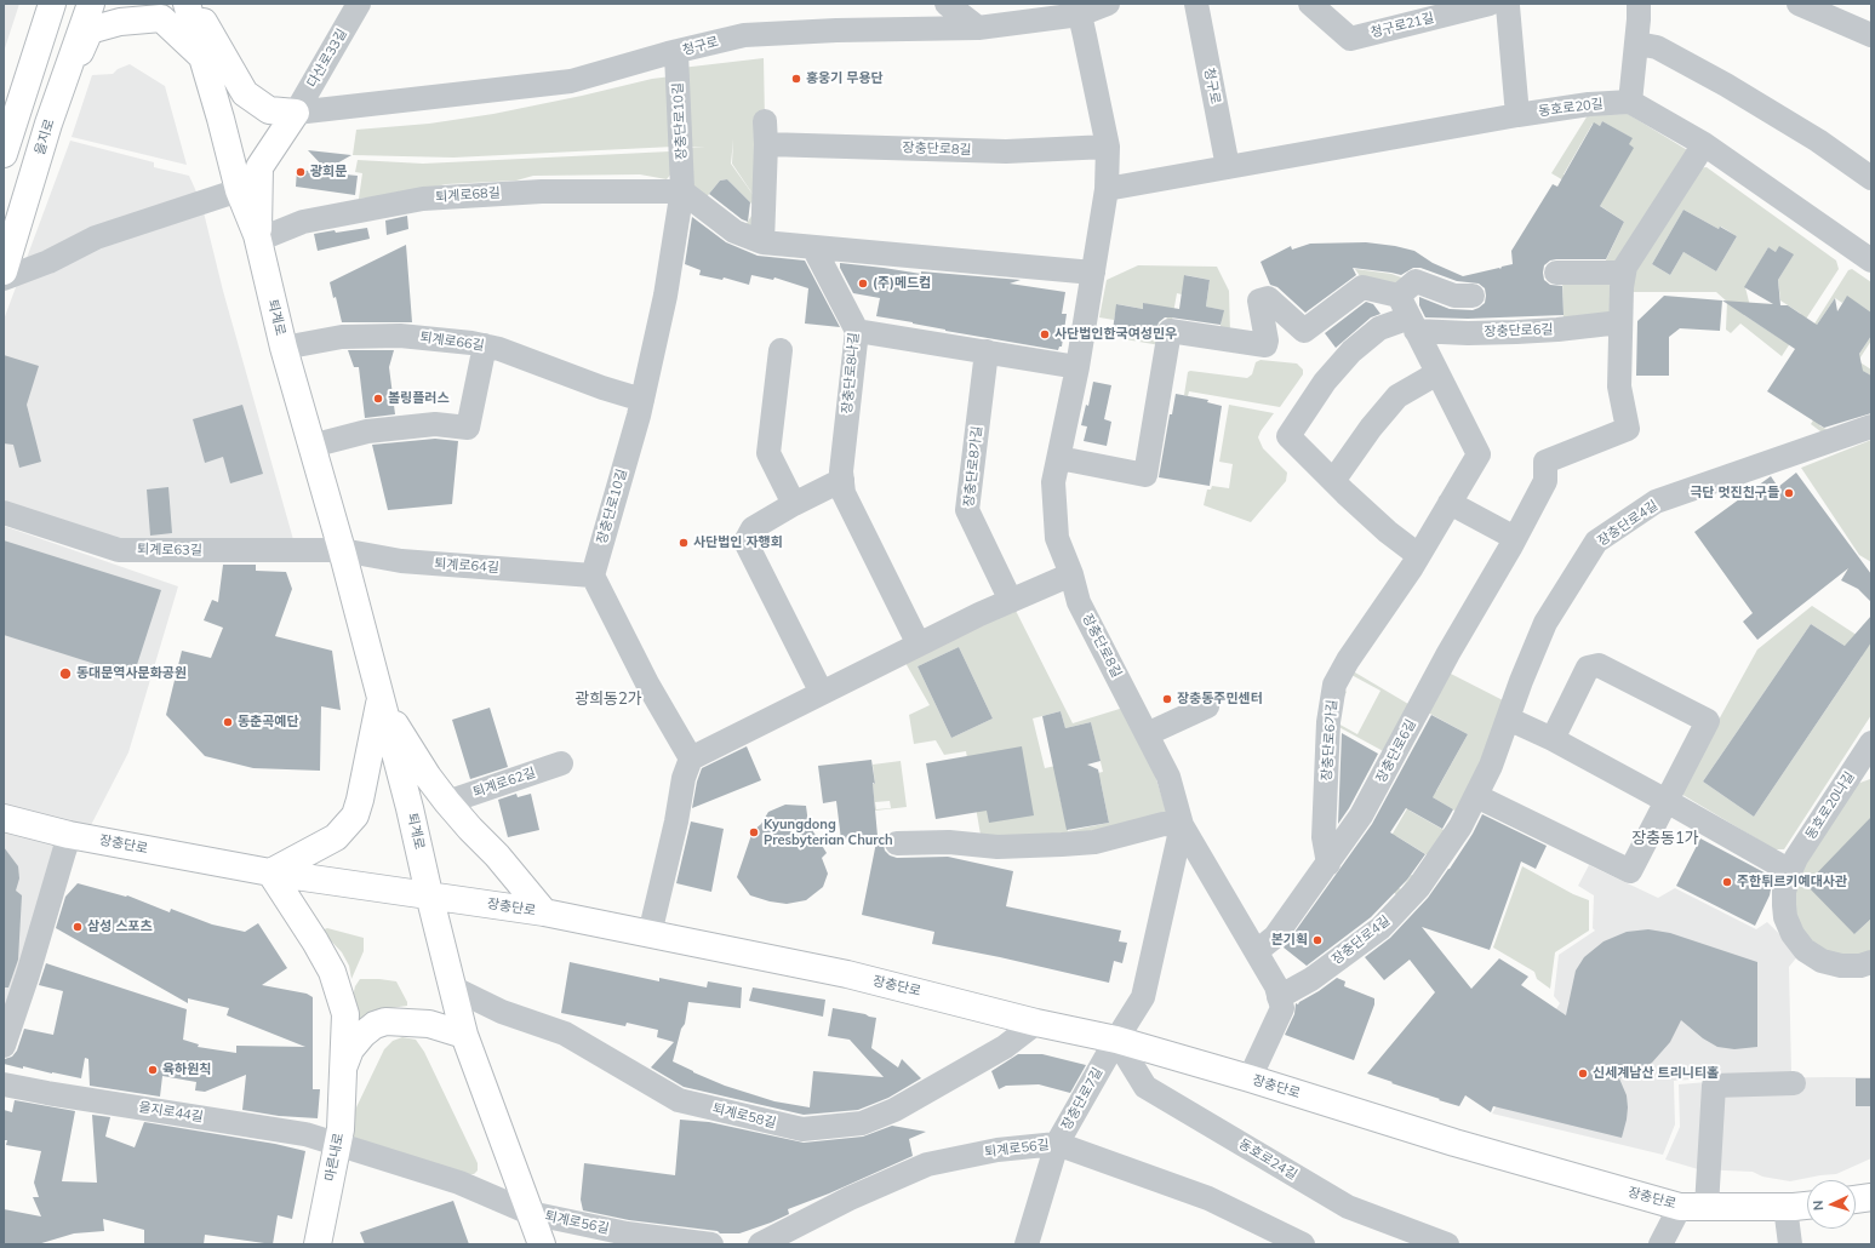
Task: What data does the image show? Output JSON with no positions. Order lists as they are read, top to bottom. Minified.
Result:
{"streets":{"main road":["을지로","퇴계로","장충단로","마른내로"],"street":["청구로21길","청구로","다산로33길","동호로20길","장충단로10길","장충단로8길","퇴계로68길","장충단로6길","퇴계로66길","장충단로8나길","장충단로8가길","장충단로4길","퇴계로63길","퇴계로64길","장충단로6가길","퇴계로62길","동호로20나길","장충단로7길","을지로44길","퇴계로58길","퇴계로56길","동호로24길"]},"crossings":[["청구로","다산로33길"],["청구로","동호로20길"],["청구로","장충단로10길"],["청구로","장충단로8길"],["동호로20길","장충단로8길"],["장충단로10길","퇴계로68길"],["장충단로10길","퇴계로66길"],["장충단로10길","퇴계로64길"],["장충단로8길","장충단로6길"],["장충단로8길","장충단로4길"],["장충단로8길","장충단로"],["장충단로8길","장충단로7길"],["장충단로8길","동호로24길"],["퇴계로68길","퇴계로"],["퇴계로","퇴계로66길"],["퇴계로","퇴계로63길"],["퇴계로","퇴계로64길"],["퇴계로","장충단로"],["퇴계로","퇴계로58길"],["퇴계로","퇴계로56길"],["장충단로6길","장충단로6가길"],["퇴계로63길","퇴계로64길"],["장충단로","장충단로7길"],["장충단로","퇴계로58길"],["장충단로","마른내로"],["장충단로","동호로24길"],["장충단로7길","퇴계로56길"],["장충단로7길","동호로24길"],["을지로44길","마른내로"]],"districts":["광희동2가","장충동1가"],"places":["홍웅기 무용단","광희문","(주)메드컴","사단법인한국여성민우","볼링플러스","극단 멋진친구들","사단법인 자행회","동대문역사문화공원","장충동주민센터","동춘곡예단","Kyungdong Presbyterian Church","주한튀르키예대사관","삼성 스포츠","본기획","육하원칙","신세계남산 트리니티홀"],"north":"left"}
